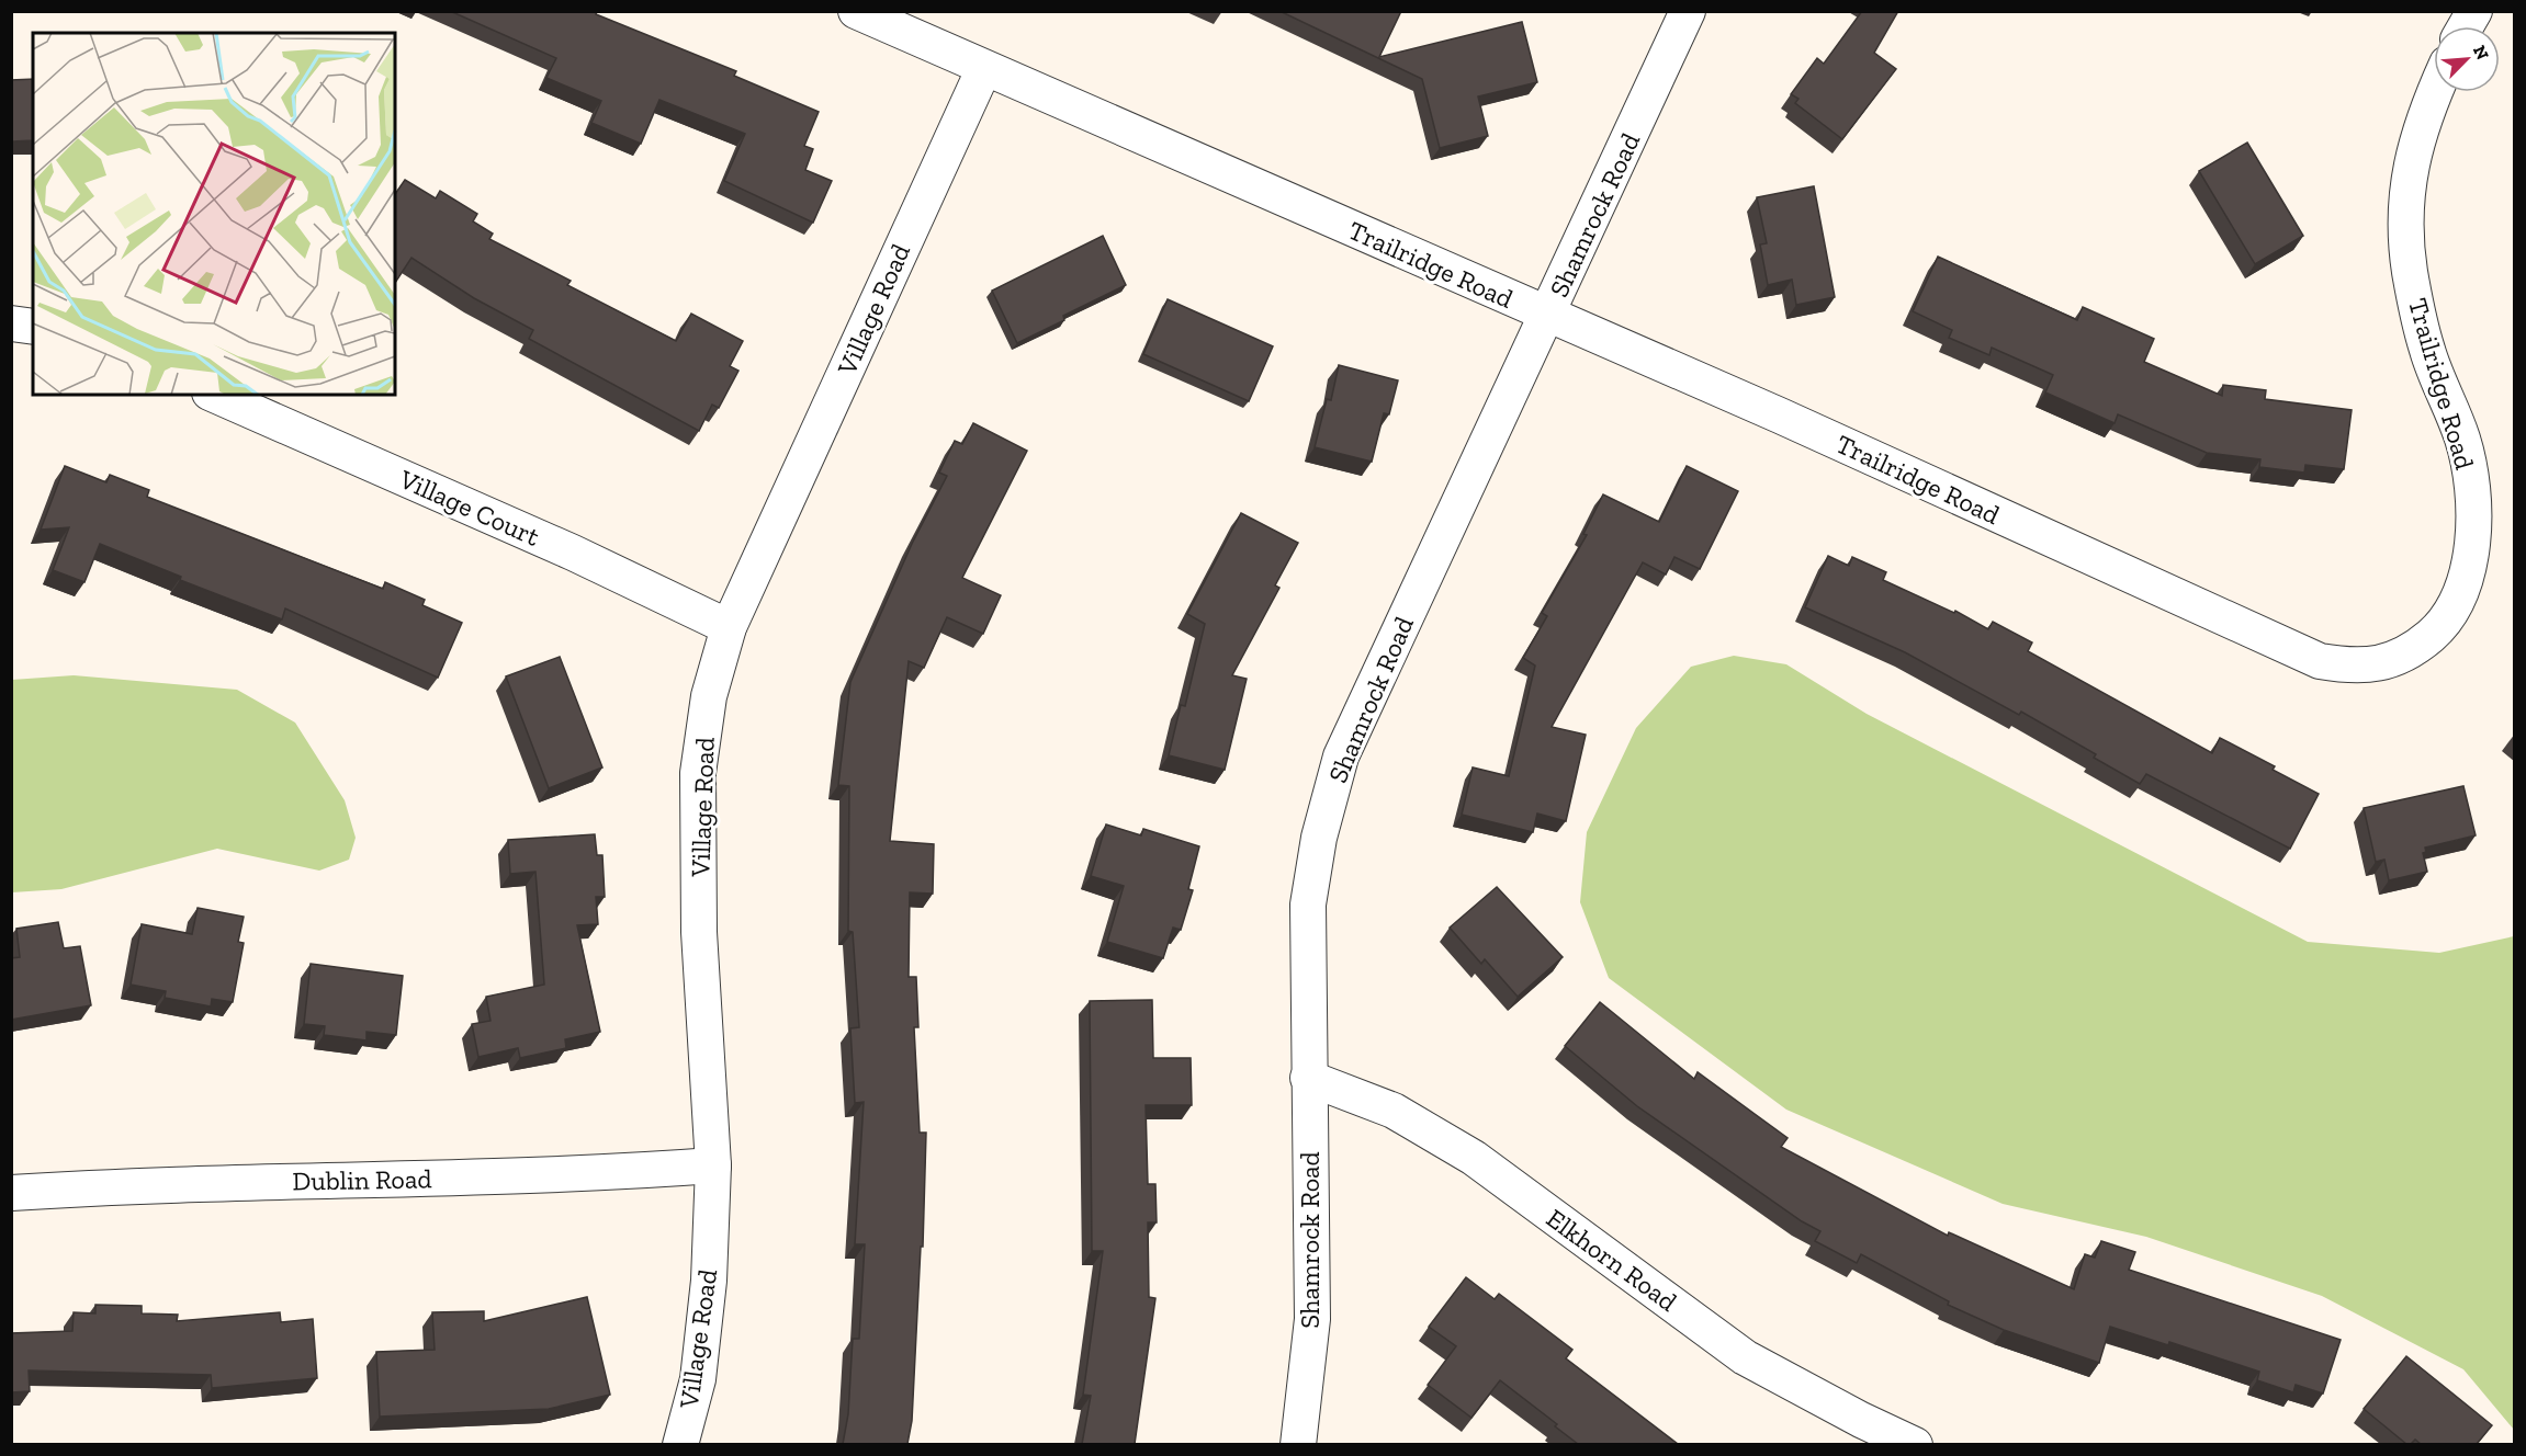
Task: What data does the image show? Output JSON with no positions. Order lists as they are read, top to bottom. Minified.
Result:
{"streets":{"street":["Shamrock Road","Trailridge Road","Village Road","Village Court","Dublin Road","Elkhorn Road"]},"crossings":[["Shamrock Road","Trailridge Road"],["Shamrock Road","Elkhorn Road"],["Trailridge Road","Village Road"],["Village Road","Village Court"],["Village Road","Dublin Road"]],"north":"top right"}
